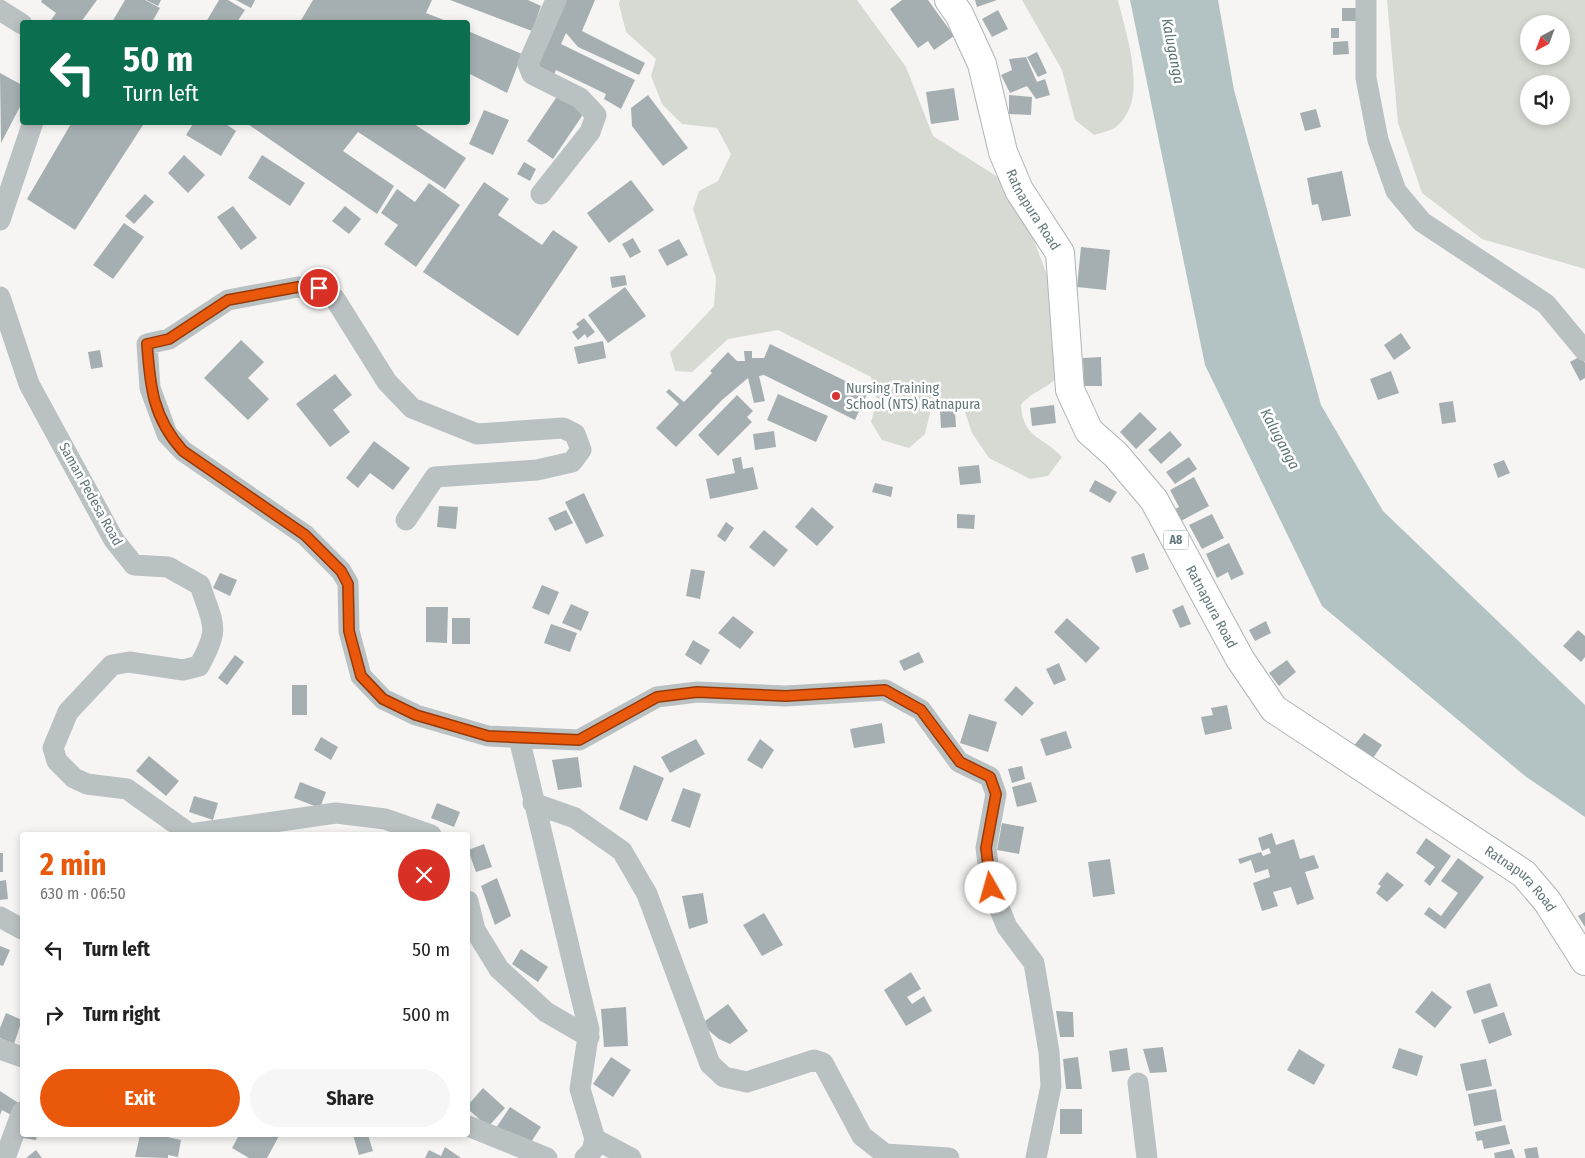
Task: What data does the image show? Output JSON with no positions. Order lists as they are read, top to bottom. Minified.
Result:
{"streets":{"highway":["Ratnapura Road","A8"],"street":["Saman Pedesa Road"]},"water":["Kaluganga"],"places":["Nursing Training School (NTS) Ratnapura"],"north":"bottom left","page":{"turn":["50 m","Turn left"],"heading":["2 min","630 m · 06:50"],"list":[{"name":"Turn left","value":"50 m"},{"name":"Turn right","value":"500 m"}],"buttons":["Exit","Share"]}}
